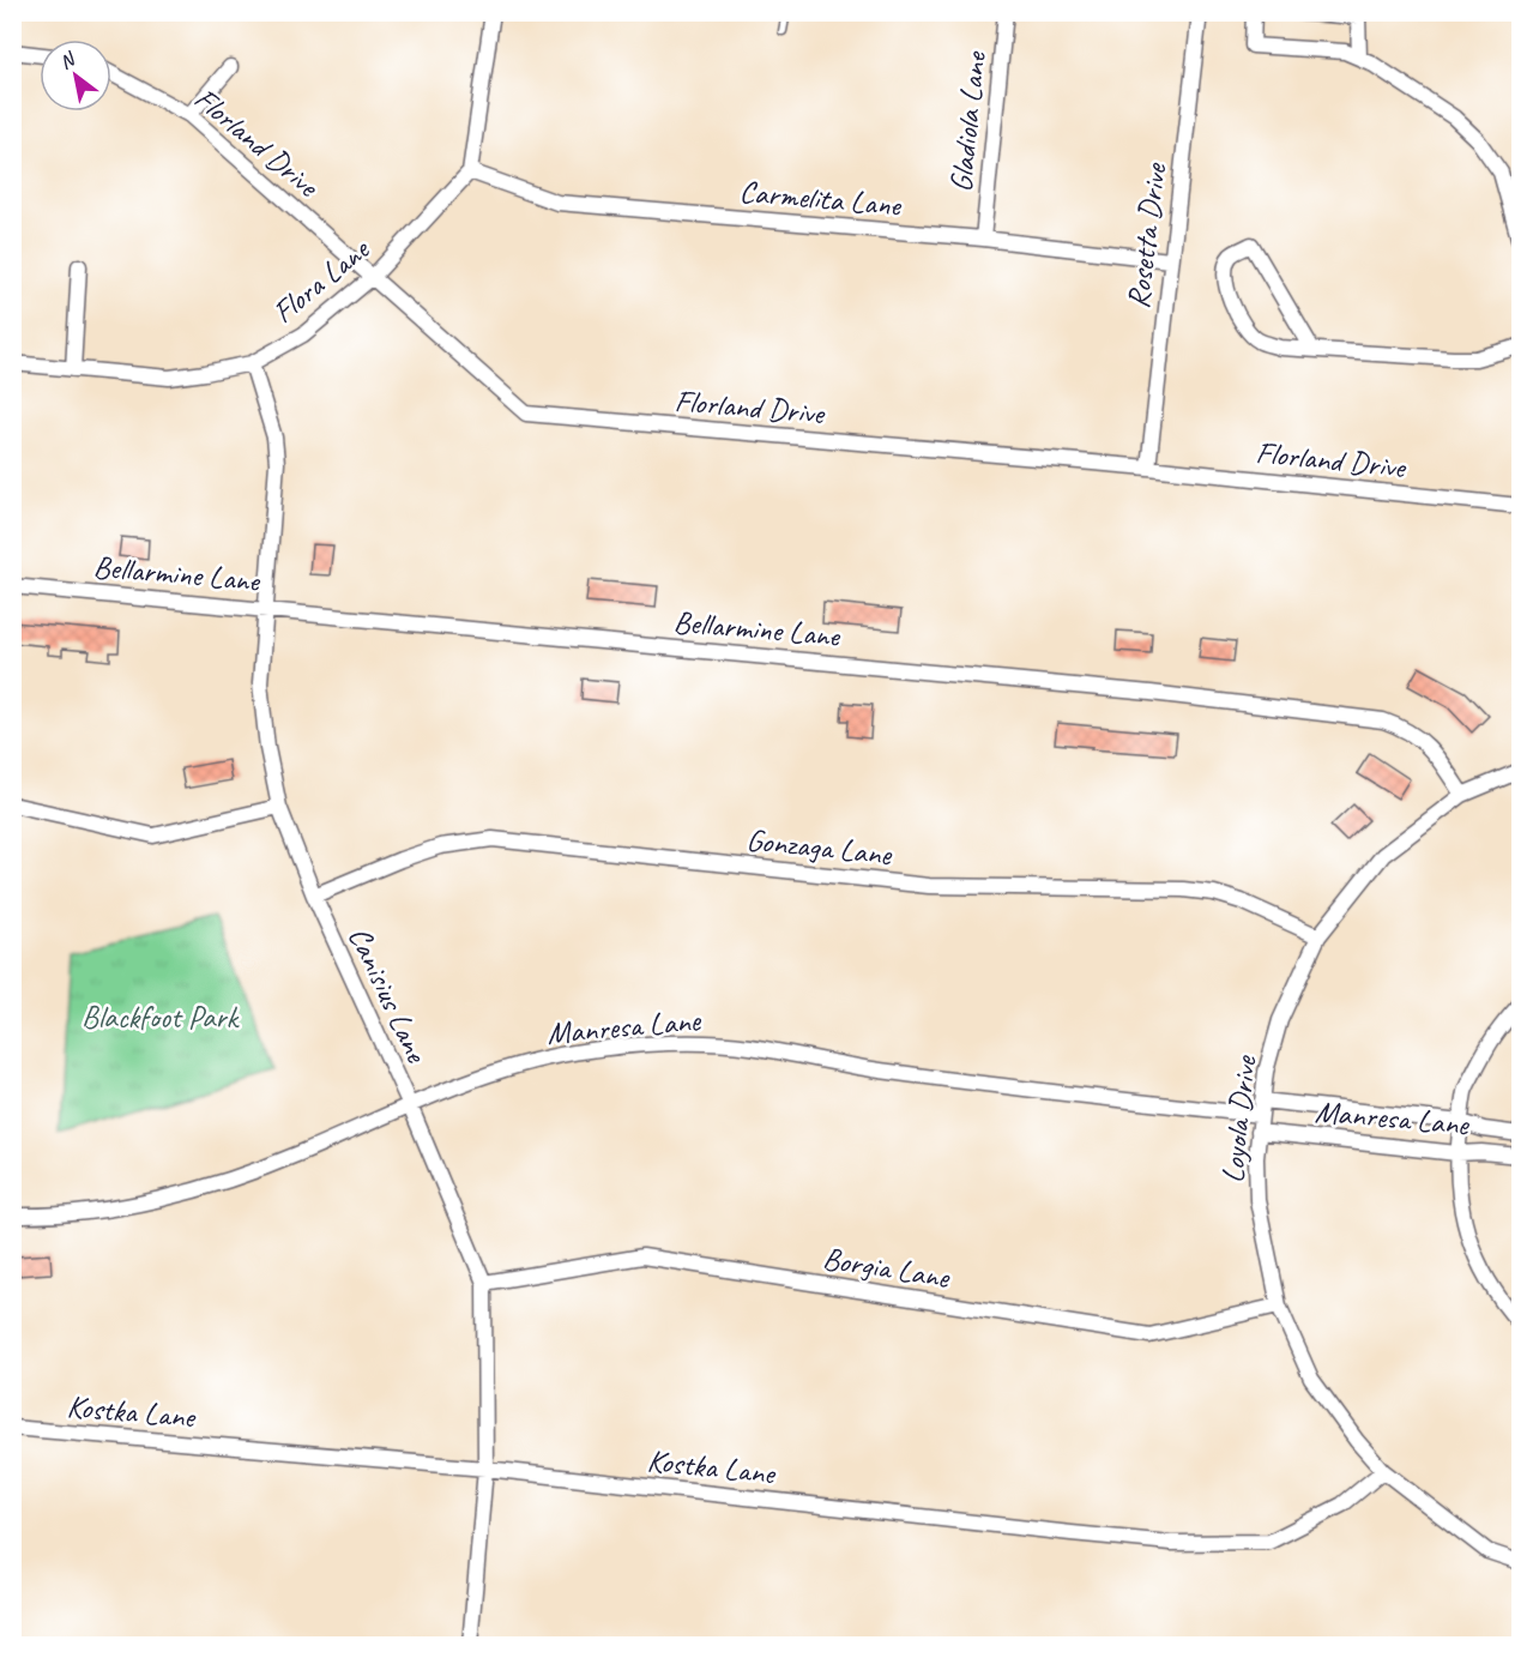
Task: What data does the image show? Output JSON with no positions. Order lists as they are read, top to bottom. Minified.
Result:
{"streets":{"street":["Gladiola Lane","Florland Drive","Carmelita Lane","Rosetta Drive","Flora Lane","Bellarmine Lane","Gonzaga Lane","Canisius Lane","Manresa Lane","Loyola Drive","Borgia Lane","Kostka Lane"]},"crossings":[["Gladiola Lane","Carmelita Lane"],["Florland Drive","Rosetta Drive"],["Florland Drive","Flora Lane"],["Carmelita Lane","Rosetta Drive"],["Carmelita Lane","Flora Lane"],["Flora Lane","Canisius Lane"],["Bellarmine Lane","Canisius Lane"],["Bellarmine Lane","Loyola Drive"],["Gonzaga Lane","Canisius Lane"],["Gonzaga Lane","Loyola Drive"],["Canisius Lane","Manresa Lane"],["Canisius Lane","Borgia Lane"],["Canisius Lane","Kostka Lane"],["Manresa Lane","Loyola Drive"],["Loyola Drive","Borgia Lane"],["Loyola Drive","Kostka Lane"]],"parks":["Blackfoot Park"],"north":"top left"}
